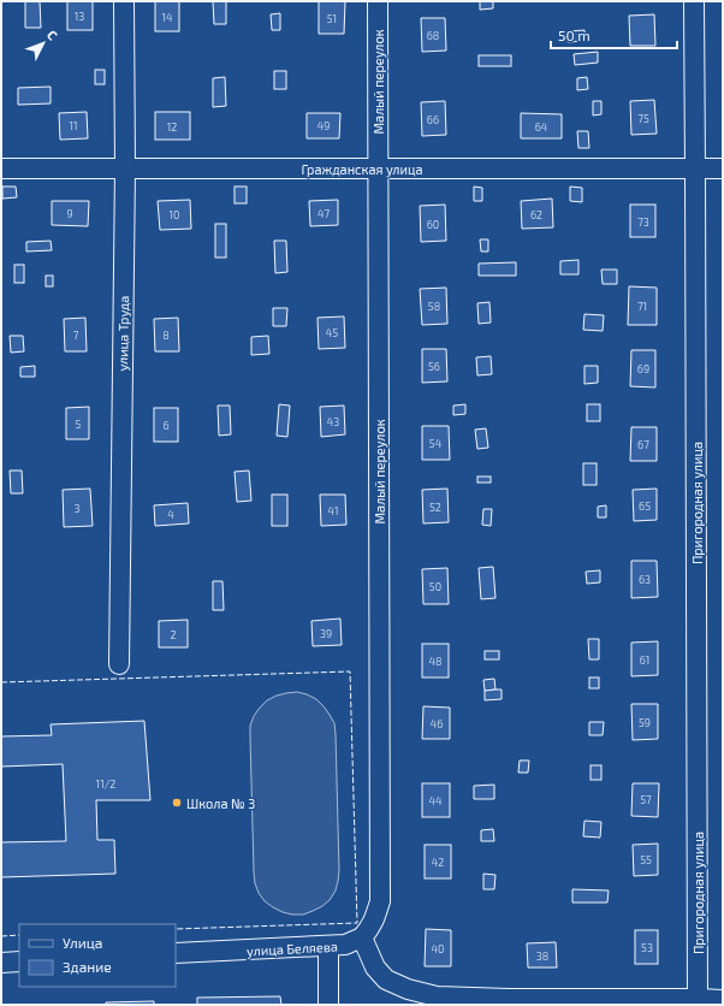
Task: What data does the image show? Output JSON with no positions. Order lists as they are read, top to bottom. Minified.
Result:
{"streets":{"street":["Малый переулок","Гражданская улица","улица Труда","Пригородная улица","улица Беляева"]},"crossings":[["Малый переулок","Гражданская улица"],["Малый переулок","улица Беляева"],["Гражданская улица","улица Труда"],["Гражданская улица","Пригородная улица"]],"places":["Школа № 3"],"house_numbers":["13","14","51","68","75","66","11","49","12","64","9","47","10","62","73","60","58","71","45","7","8","56","69","43","5","6","54","67","65","52","3","41","4","63","50","39","2","61","48","59","46","11/2","57","44","55","42","53","40","38"],"legend":["Улица","Здание"],"scale_bar":"50 m","north":"top right"}
